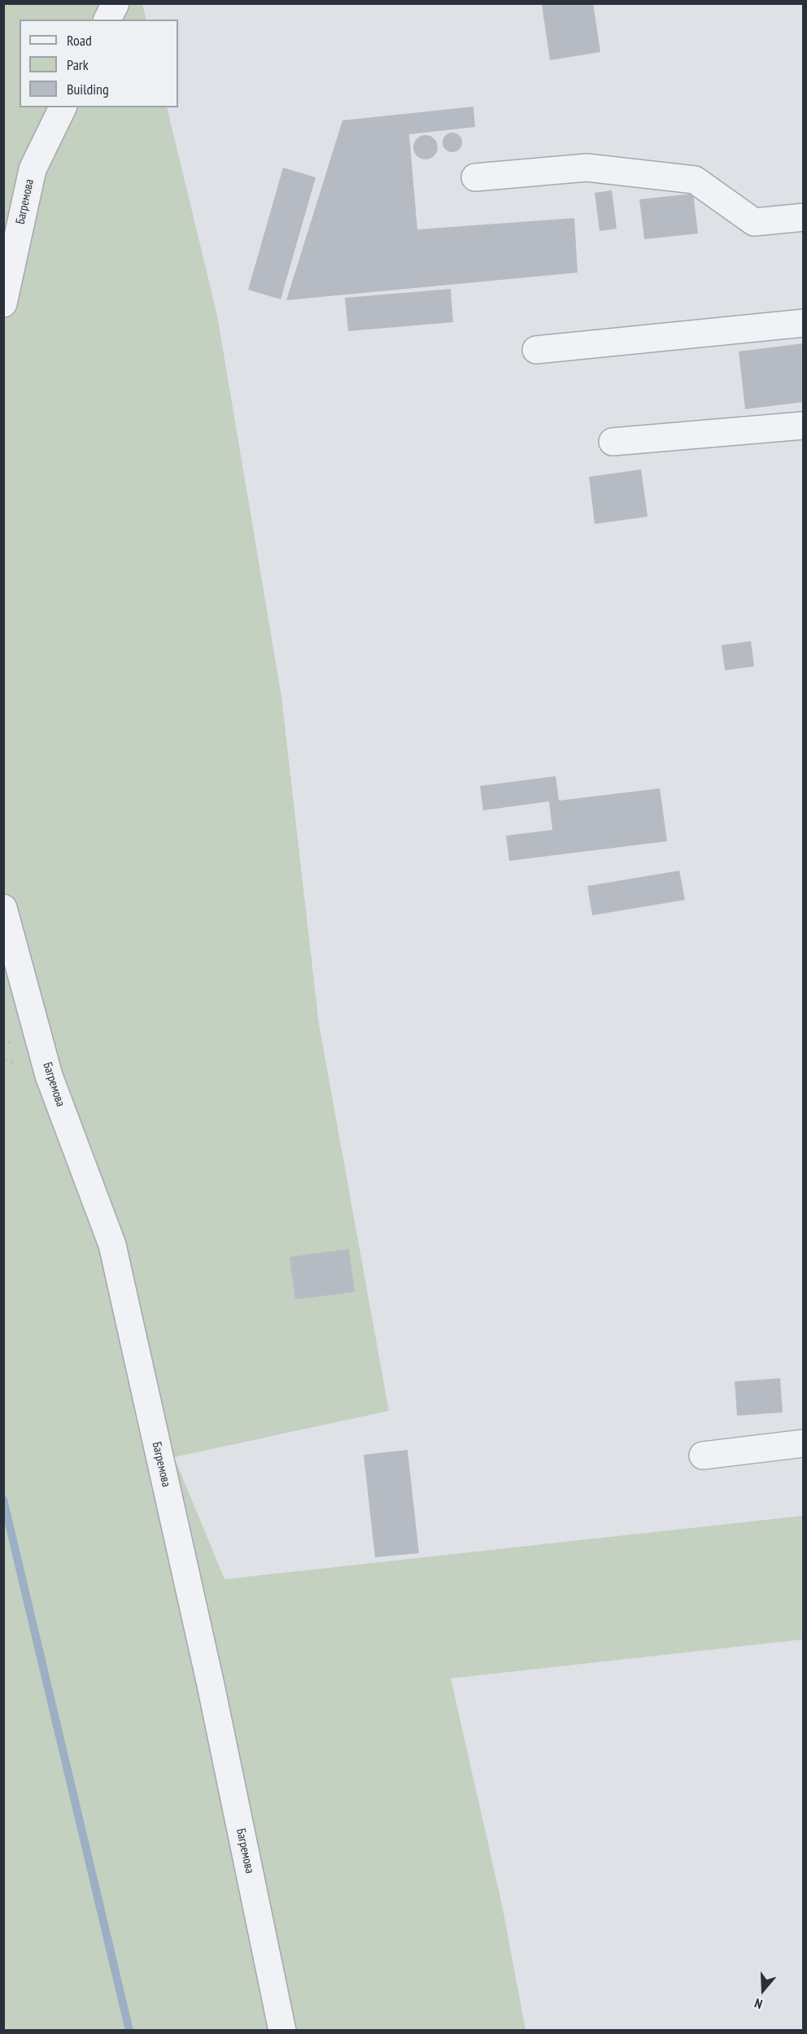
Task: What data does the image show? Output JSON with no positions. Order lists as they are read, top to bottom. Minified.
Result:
{"streets":{"street":["Багремова"]},"legend":["Road","Park","Building"],"north":"bottom"}
